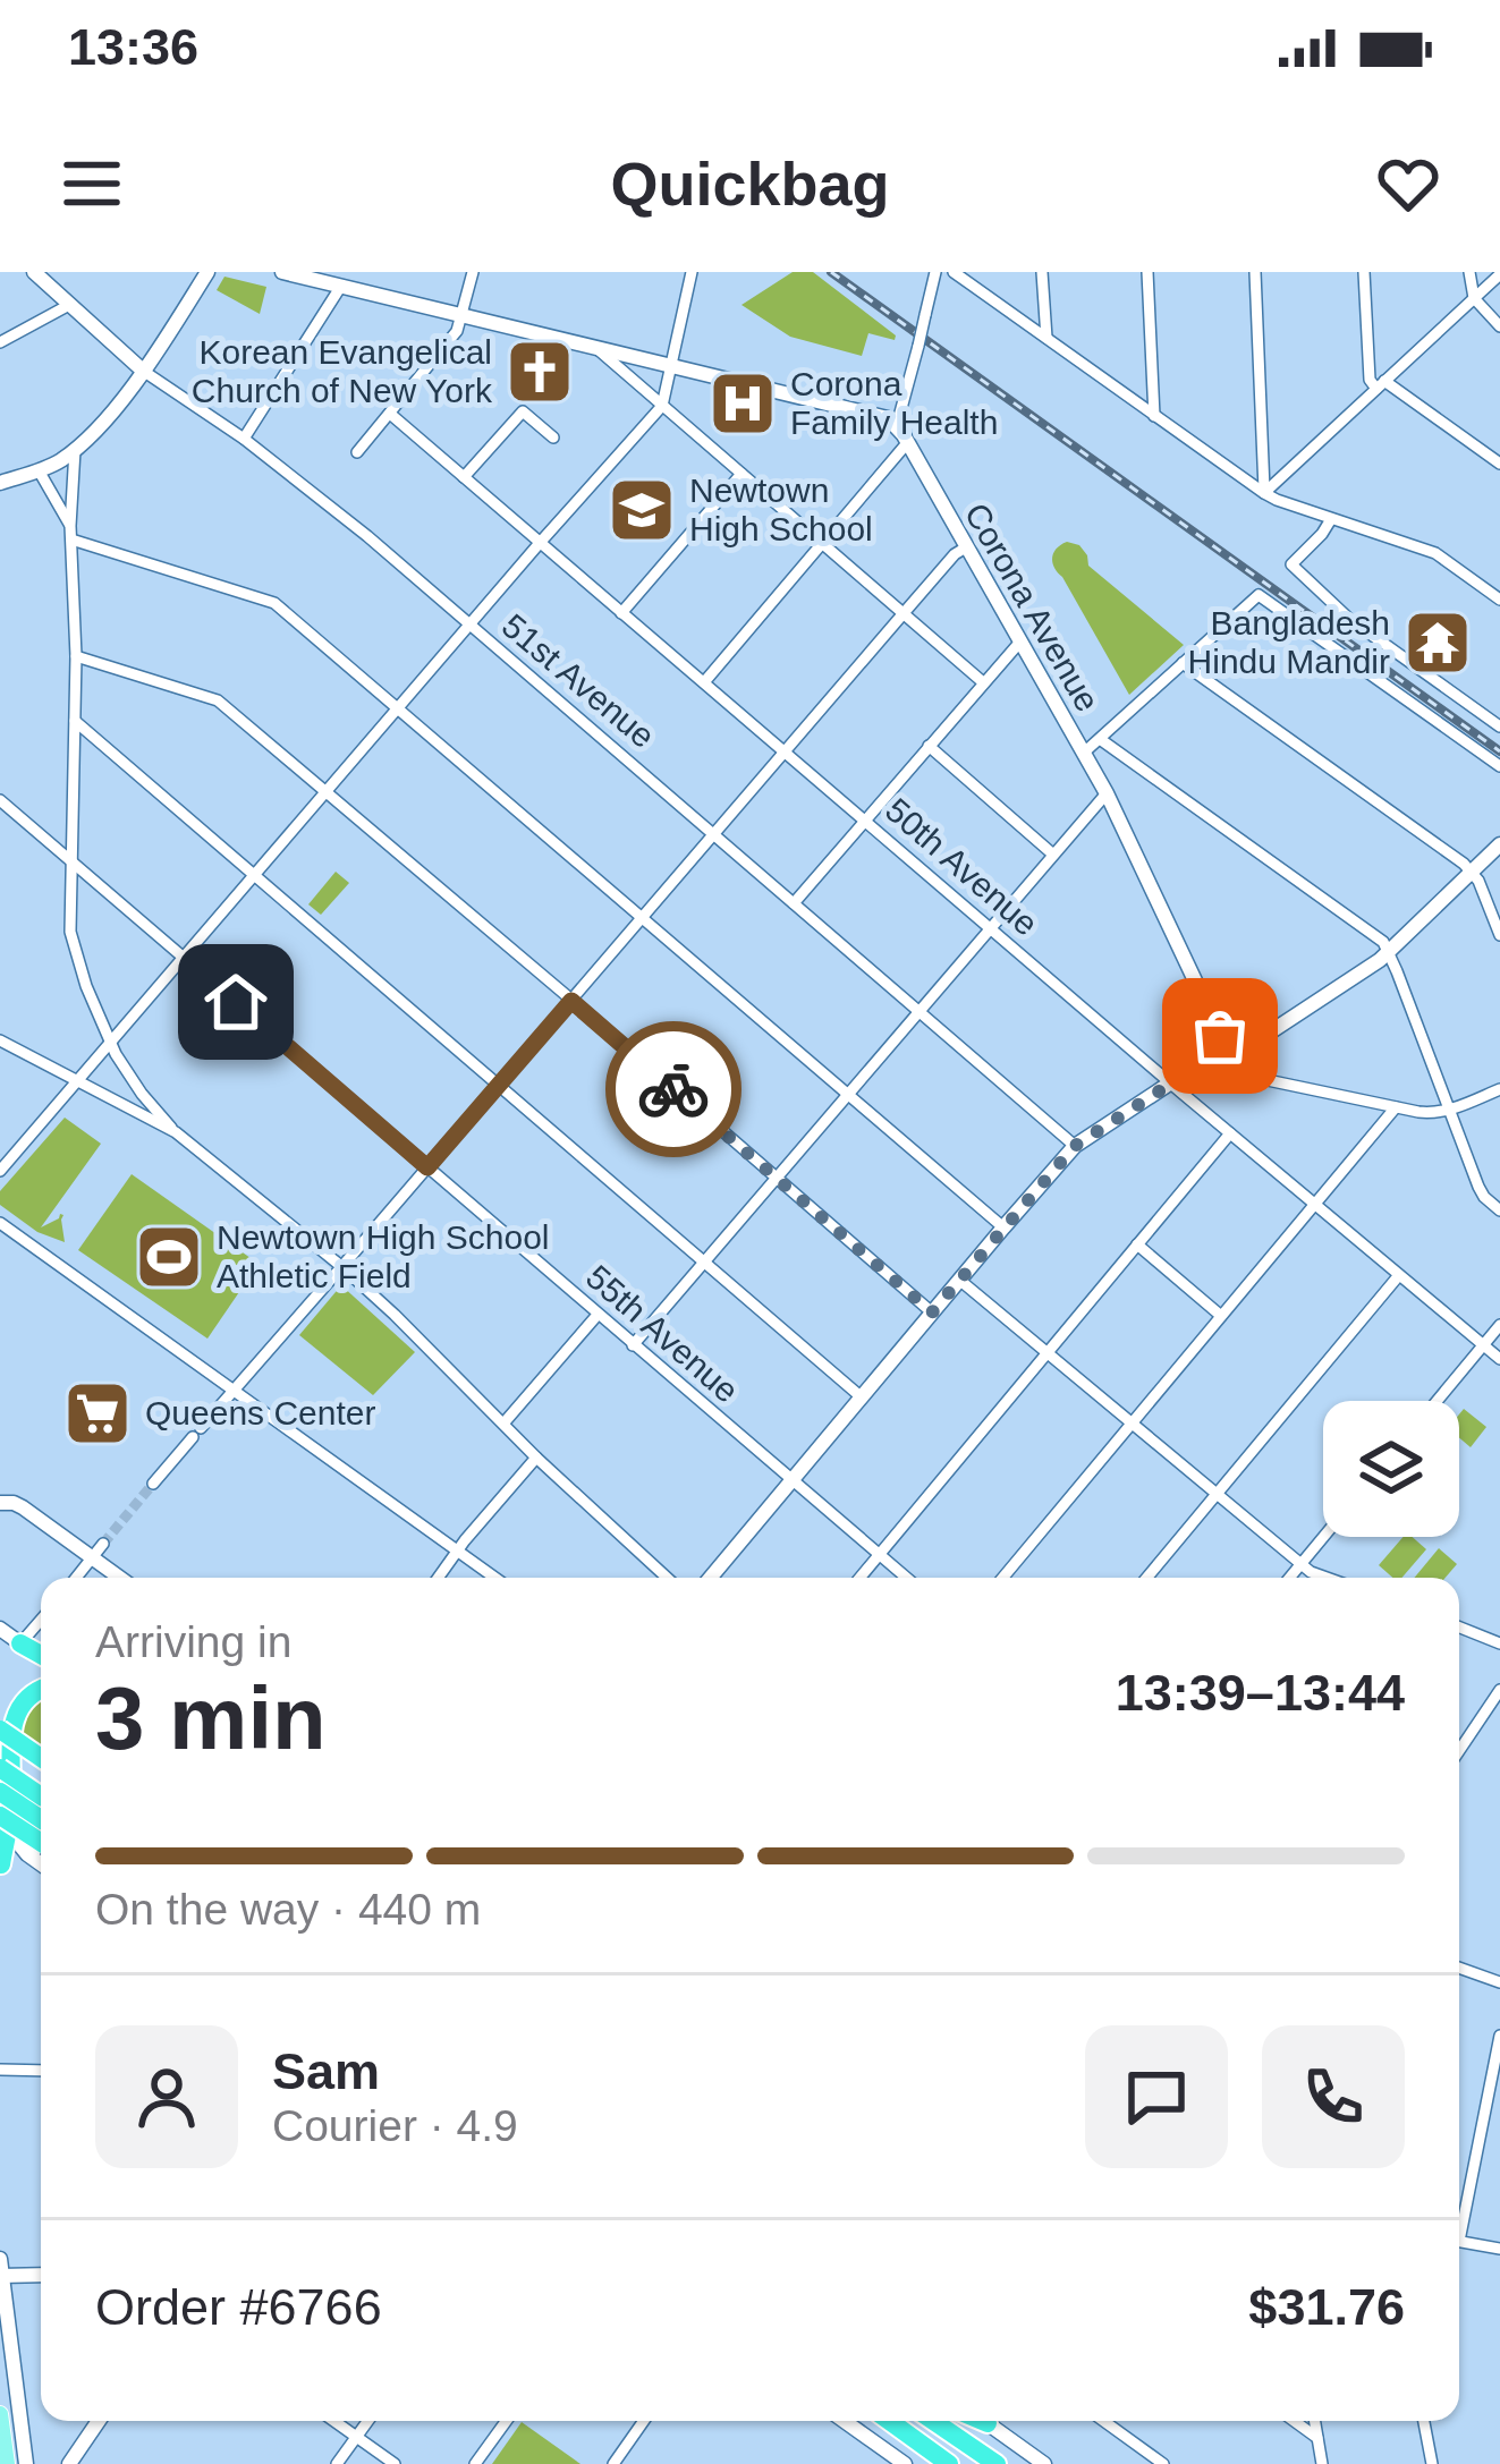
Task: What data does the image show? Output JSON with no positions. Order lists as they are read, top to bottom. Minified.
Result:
{"streets":{"street":["Corona Avenue","51st Avenue","50th Avenue","55th Avenue"]},"places":{"church":["Korean Evangelical Church of New York"],"hospital":["Corona Family Health"],"school or university":["Newtown High School"],"temple":["Bangladesh Hindu Mandir"],"sports":["Newtown High School Athletic Field"],"supermarket":["Queens Center"]},"page":{"status":"13:36","header":"Quickbag","heading":["3 min","Arriving in","13:39–13:44"],"panel":["Sam","Courier · 4.9","Order #6766","$31.76"],"bar":"On the way · 440 m"}}
